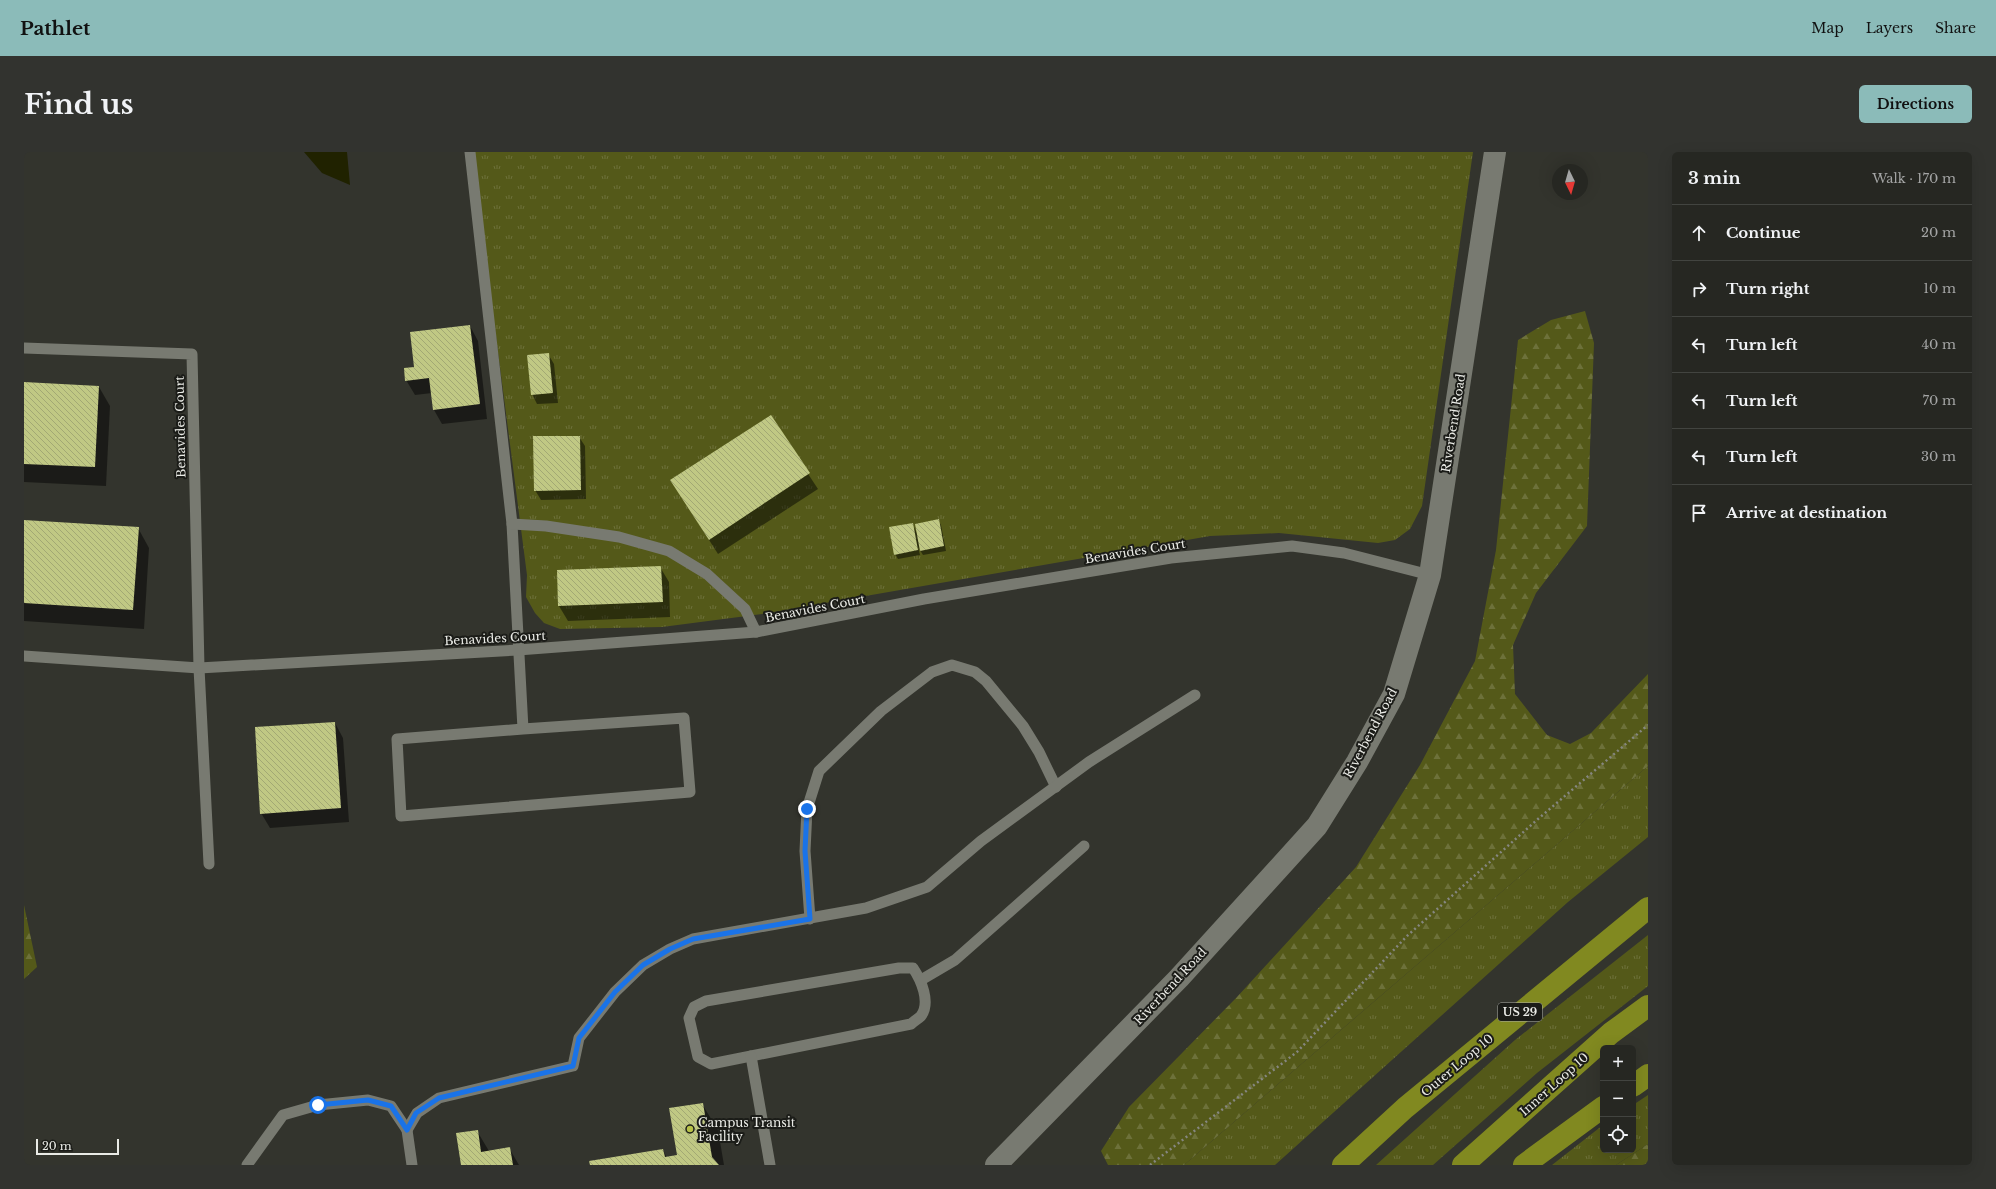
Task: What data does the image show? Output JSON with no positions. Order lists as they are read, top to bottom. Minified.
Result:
{"streets":{"highway":["US 29","Outer Loop 10","Inner Loop 10"],"street":["Riverbend Road"],"lane":["Benavides Court"]},"crossings":[["Riverbend Road","Benavides Court"]],"places":["Campus Transit Facility"],"scale_bar":"20 m","north":"bottom","page":{"header":"Pathlet","nav":["Map","Layers","Share"],"buttons":"Directions","title":"Find us","heading":["3 min","Walk · 170 m"],"list":[["Continue","20 m"],["Turn right","10 m"],["Turn left","40 m"],["Turn left","70 m"],["Turn left","30 m"],"Arrive at destination"],"map_buttons":["+","−"],"scale":"20 m"}}
